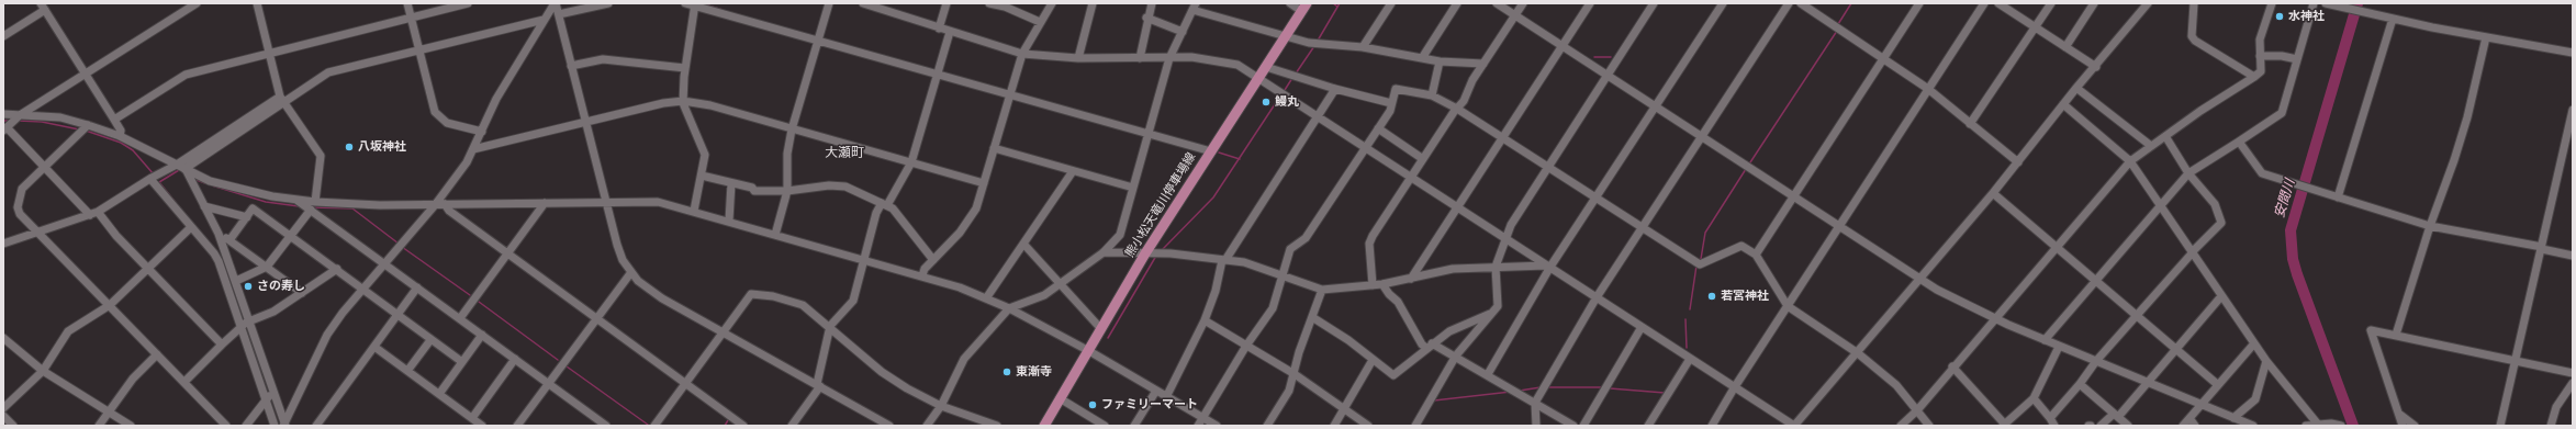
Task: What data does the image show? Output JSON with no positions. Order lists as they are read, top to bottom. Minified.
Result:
{"streets":{"main road":["熊小松天竜川停車場線"]},"districts":["大瀬町"],"water":["安間川"],"places":["水神社","鰻丸","八坂神社","さの寿し","若宮神社","東漸寺","ファミリーマート"]}
